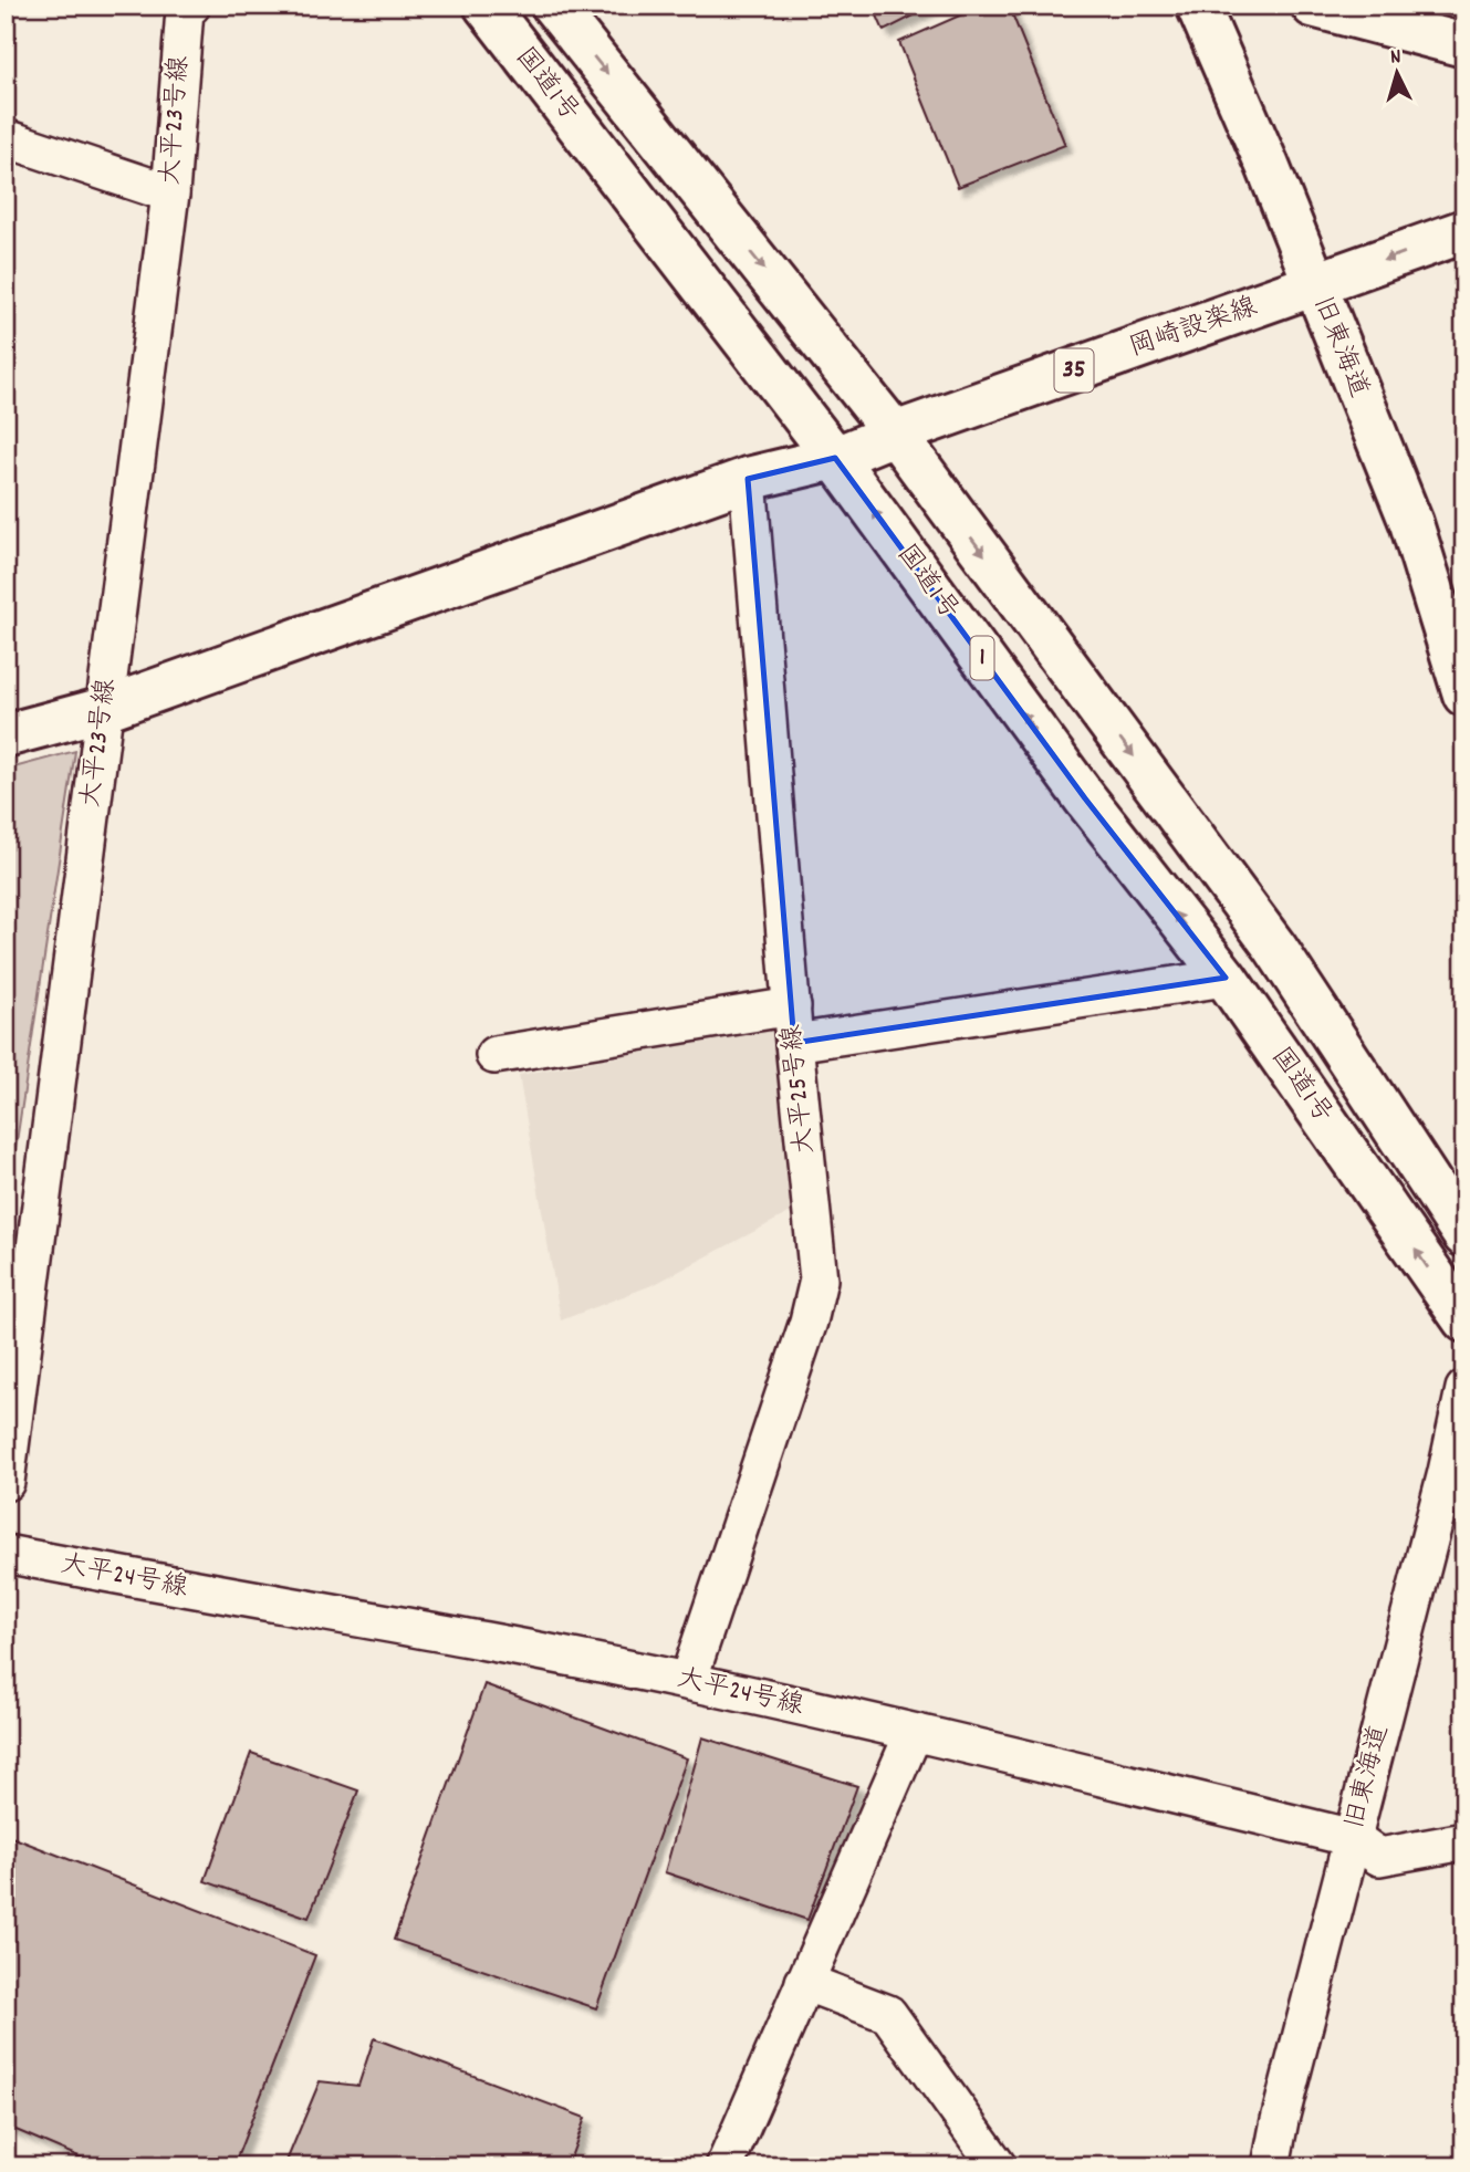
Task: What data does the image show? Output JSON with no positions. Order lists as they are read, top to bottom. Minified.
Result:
{"streets":{"main road":["国道1号","岡崎設楽線","旧東海道","35","1"],"street":["大平23号線","大平25号線","大平24号線"]},"crossings":[["国道1号","岡崎設楽線"],["大平23号線","岡崎設楽線"],["岡崎設楽線","旧東海道"],["岡崎設楽線","大平25号線"],["旧東海道","大平24号線"],["大平25号線","大平24号線"]],"north":"top"}
